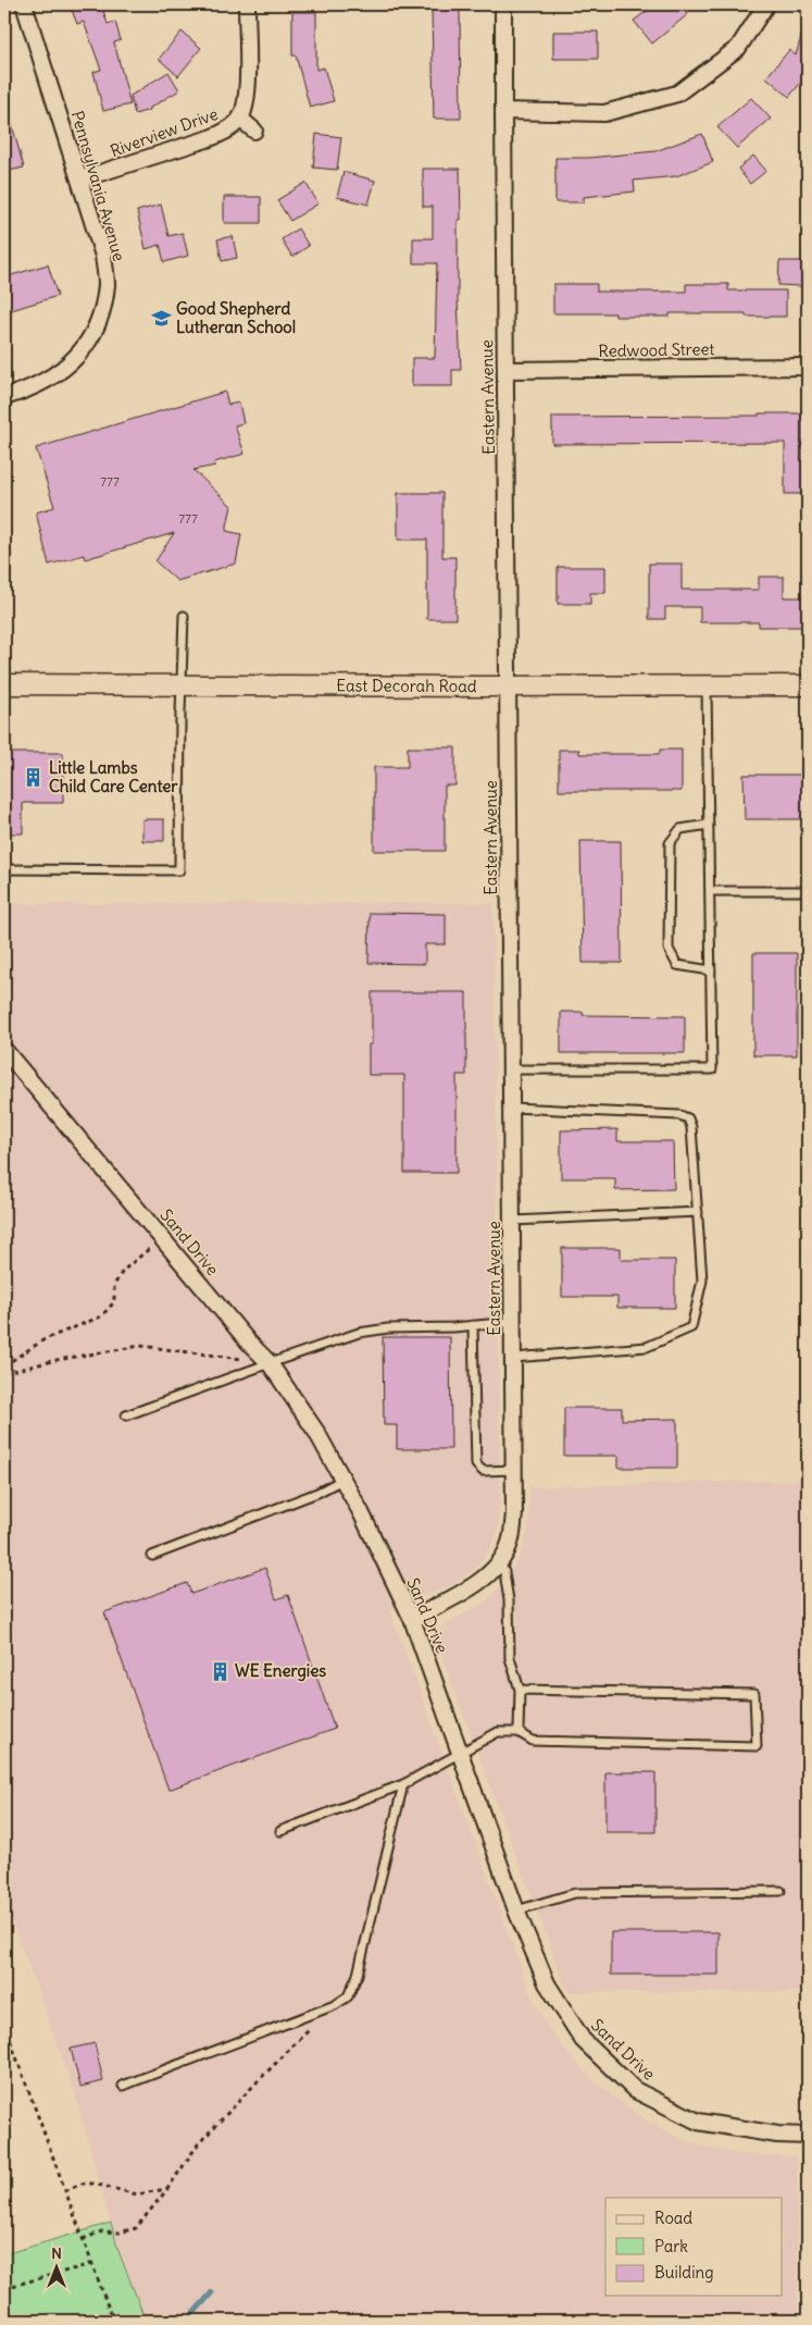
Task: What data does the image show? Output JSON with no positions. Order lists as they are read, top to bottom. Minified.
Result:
{"streets":{"street":["Riverview Drive","Pennsylvania Avenue","Redwood Street","Eastern Avenue","East Decorah Road","Sand Drive"]},"crossings":[["Riverview Drive","Pennsylvania Avenue"],["Redwood Street","Eastern Avenue"],["Eastern Avenue","East Decorah Road"],["Eastern Avenue","Sand Drive"]],"places":{"school or university":["Good Shepherd Lutheran School"],"building":["Little Lambs Child Care Center","WE Energies"]},"house_numbers":["777","777"],"legend":["Road","Park","Building"],"north":"top"}
